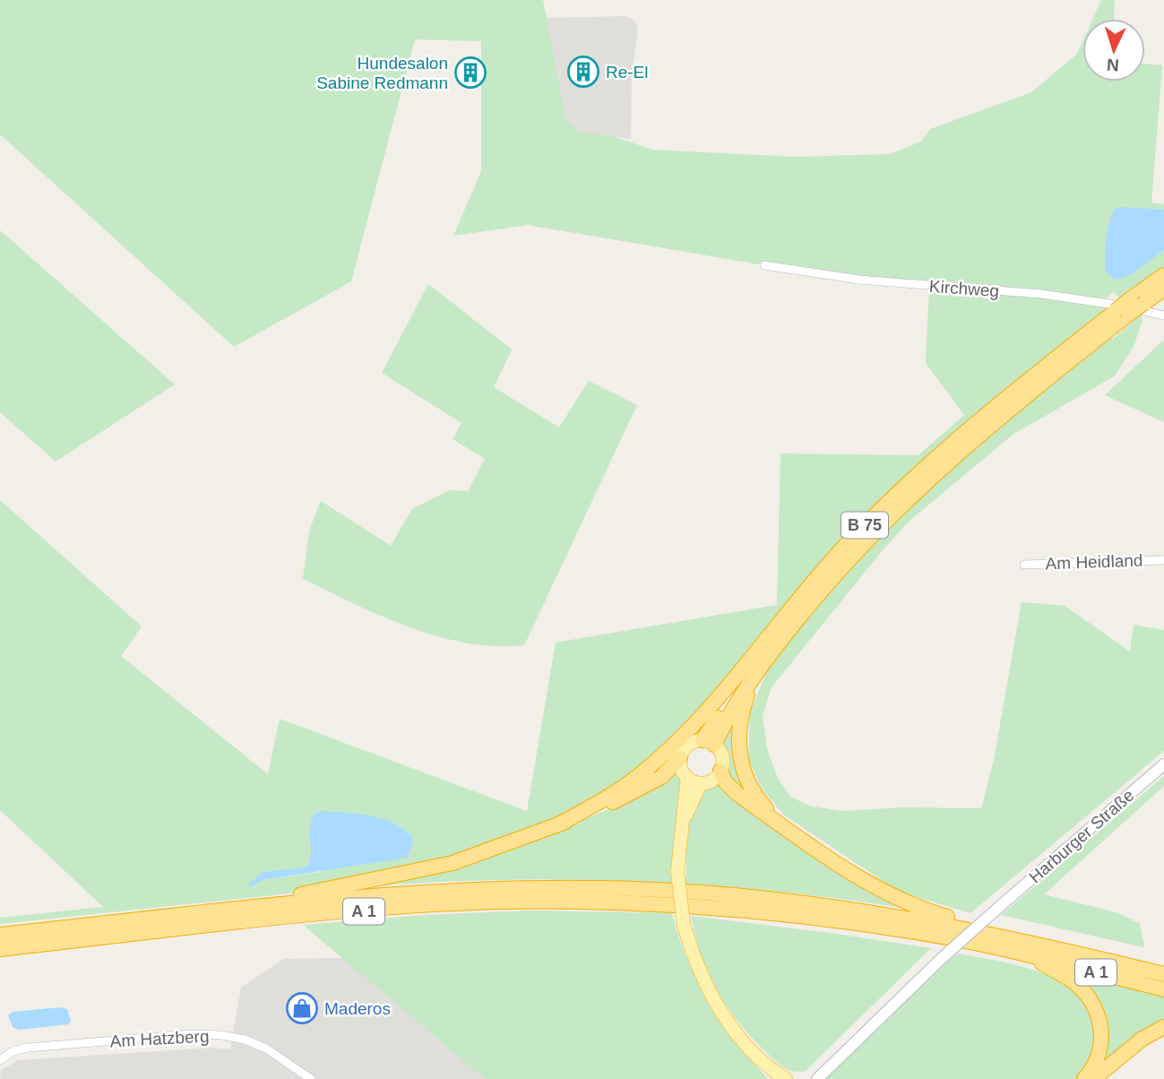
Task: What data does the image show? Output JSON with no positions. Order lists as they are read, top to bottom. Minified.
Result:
{"streets":{"highway":["B 75","A 1"],"street":["Kirchweg","Am Heidland","Harburger Straße","Am Hatzberg"]},"places":{"building":["Re-El","Hundesalon Sabine Redmann"],"shop":["Maderos"]},"north":"bottom"}
